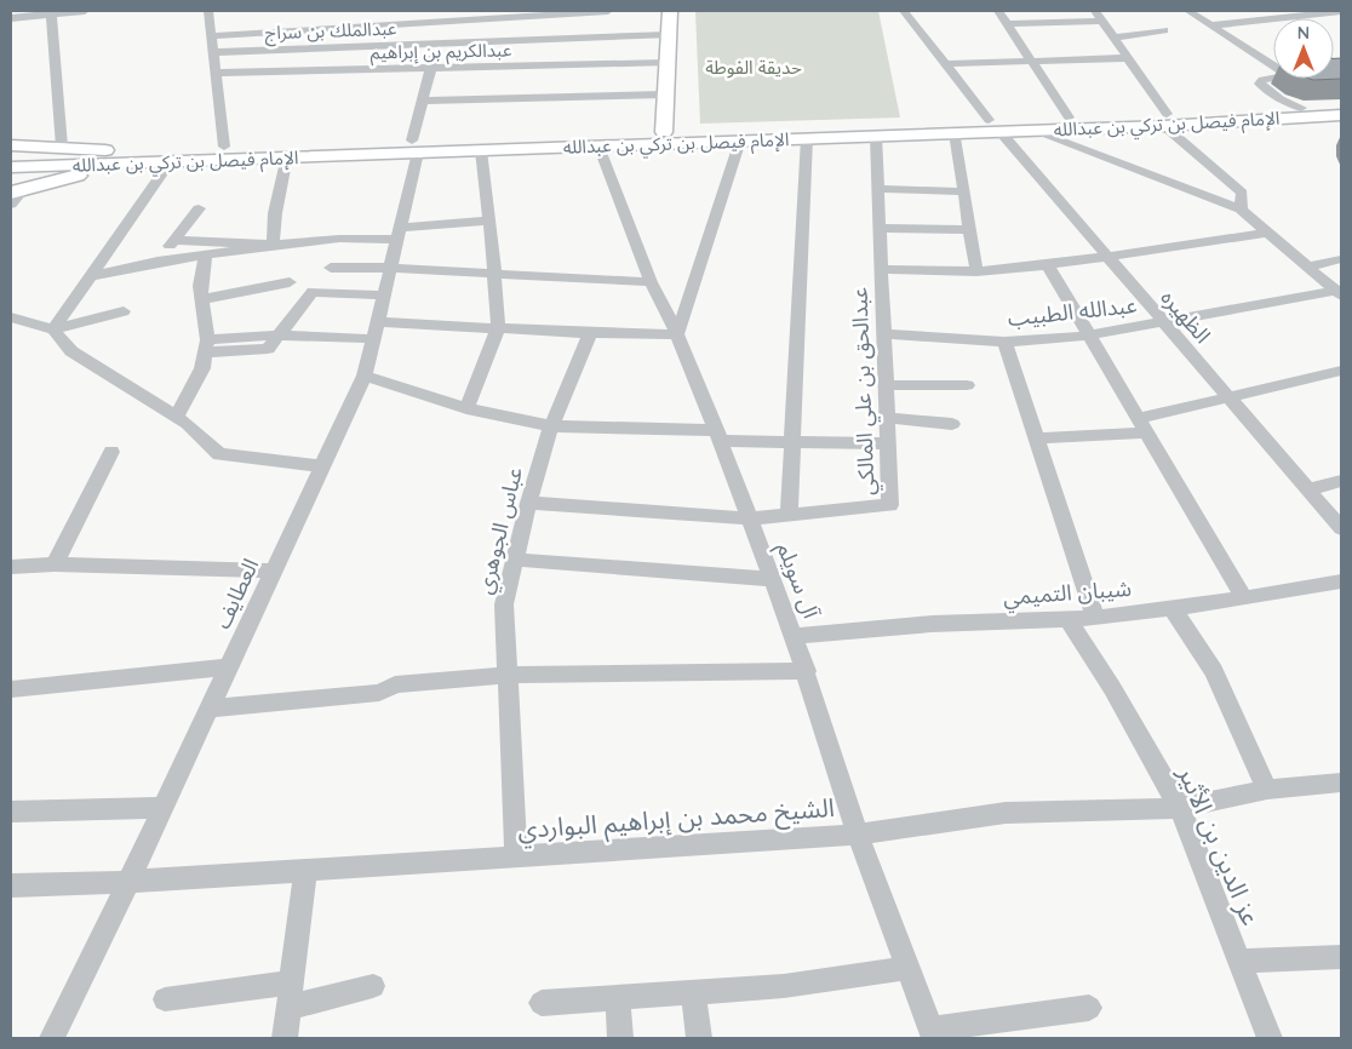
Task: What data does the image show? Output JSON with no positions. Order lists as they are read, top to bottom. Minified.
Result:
{"streets":{"main road":["الإمام فيصل بن تركي بن عبدالله"],"street":["عبدالملك بن سراج","عبدالكريم بن إبراهيم","عبدالله الطبيب","الظهيره","عبدالحق بن علي المالكي","عباس الجوهري","آل سويلم","شيبان التميمي","العطايف","الشيخ محمد بن إبراهيم البواردي","عز الدين بن الأثير"]},"crossings":[["عبدالملك بن سراج","العطايف"],["عبدالكريم بن إبراهيم","العطايف"],["الإمام فيصل بن تركي بن عبدالله","الظهيره"],["الإمام فيصل بن تركي بن عبدالله","عبدالحق بن علي المالكي"],["الإمام فيصل بن تركي بن عبدالله","آل سويلم"],["الإمام فيصل بن تركي بن عبدالله","العطايف"],["عبدالله الطبيب","الظهيره"],["عبدالله الطبيب","عبدالحق بن علي المالكي"],["عبدالحق بن علي المالكي","عباس الجوهري"],["عبدالحق بن علي المالكي","آل سويلم"],["عباس الجوهري","الشيخ محمد بن إبراهيم البواردي"],["آل سويلم","شيبان التميمي"],["آل سويلم","الشيخ محمد بن إبراهيم البواردي"],["شيبان التميمي","عز الدين بن الأثير"],["العطايف","الشيخ محمد بن إبراهيم البواردي"],["الشيخ محمد بن إبراهيم البواردي","عز الدين بن الأثير"]],"parks":["حديقة الفوطة"],"north":"top"}
